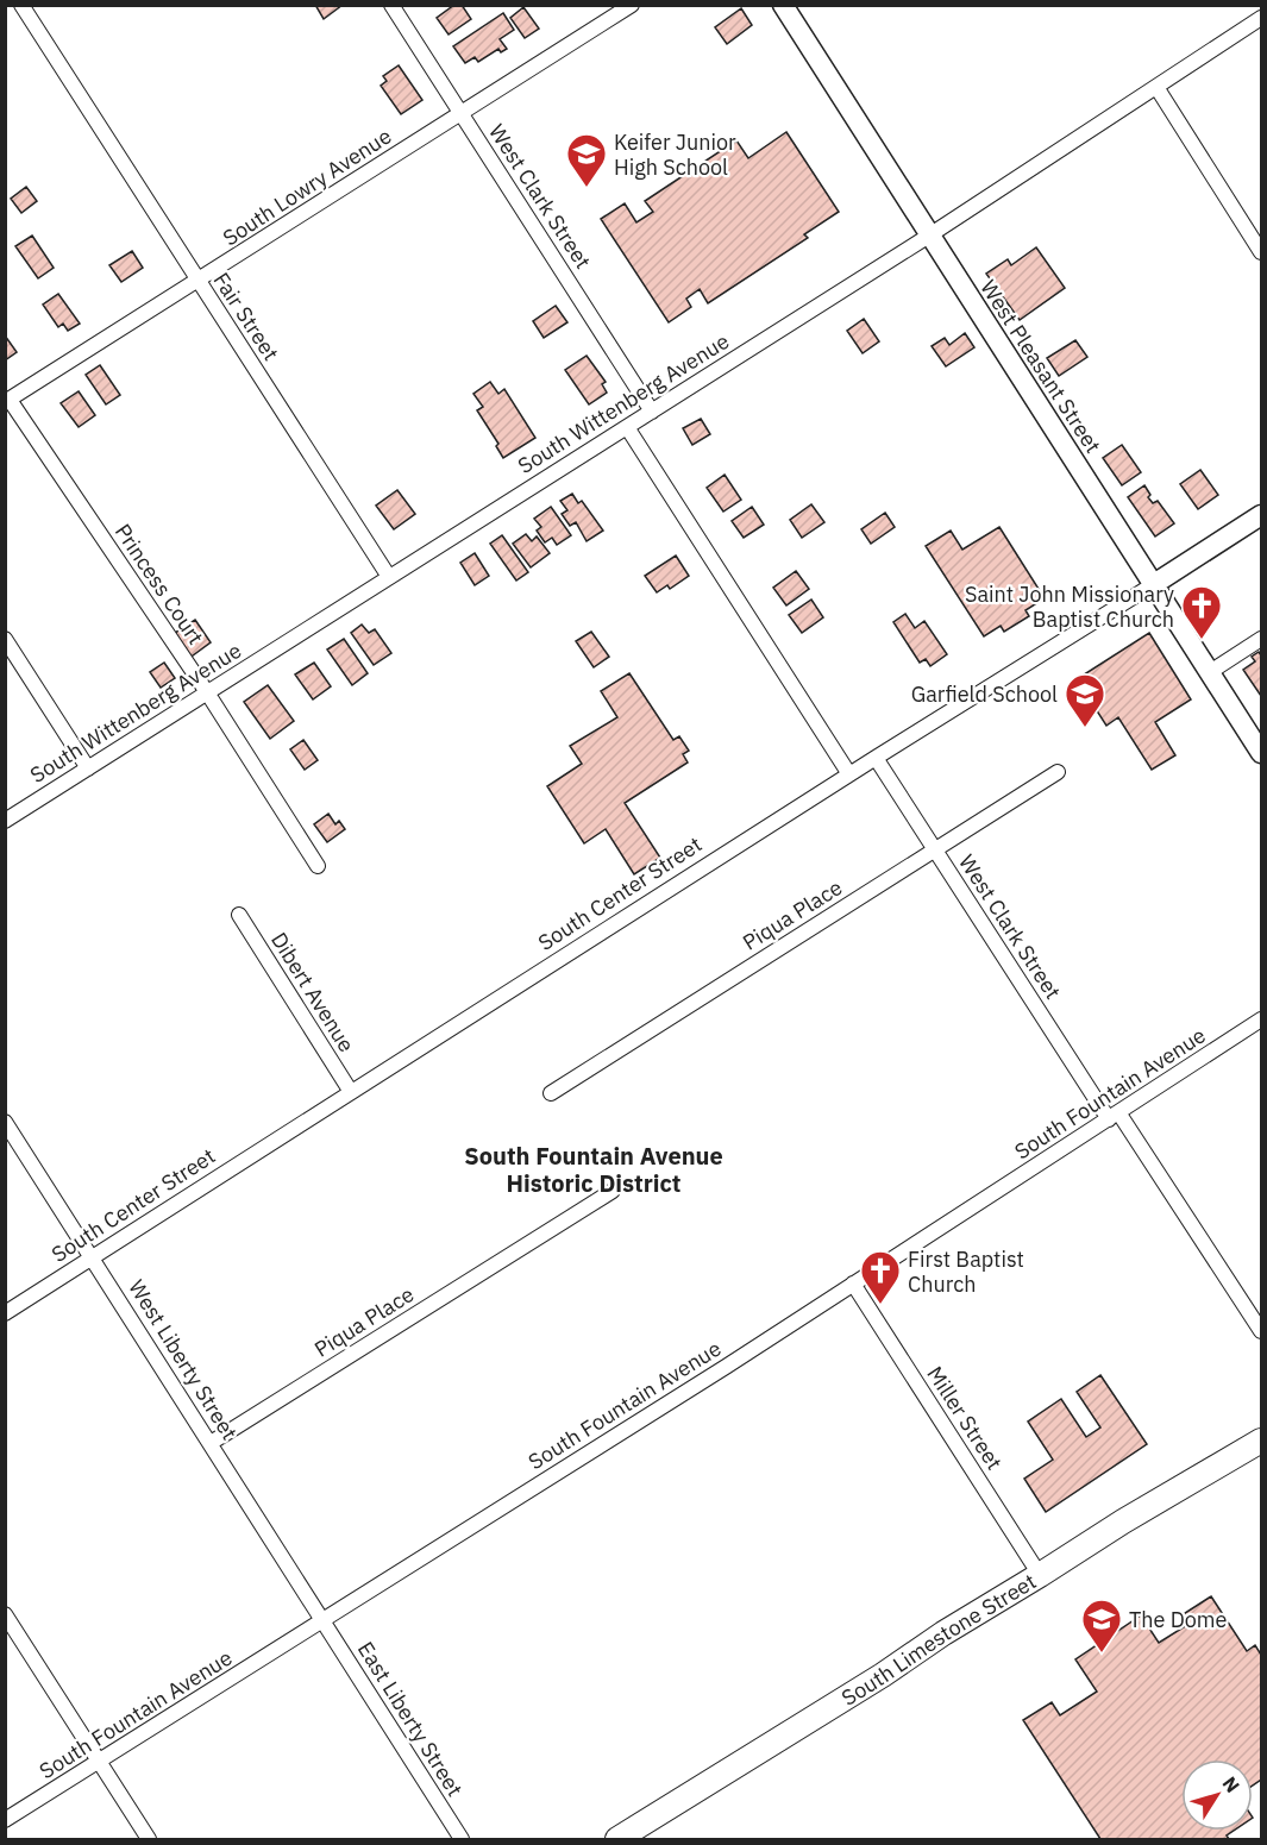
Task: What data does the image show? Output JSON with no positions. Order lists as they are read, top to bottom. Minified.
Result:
{"streets":{"main road":["South Limestone Street"],"street":["South Lowry Avenue","West Clark Street","Fair Street","West Pleasant Street","South Wittenberg Avenue","Princess Court","South Center Street","Piqua Place","Dibert Avenue","South Fountain Avenue","West Liberty Street","Miller Street","East Liberty Street"]},"crossings":[["South Lowry Avenue","West Clark Street"],["South Lowry Avenue","Fair Street"],["South Lowry Avenue","Princess Court"],["West Clark Street","South Wittenberg Avenue"],["West Clark Street","South Center Street"],["West Clark Street","Piqua Place"],["West Clark Street","South Fountain Avenue"],["Fair Street","South Wittenberg Avenue"],["West Pleasant Street","South Wittenberg Avenue"],["West Pleasant Street","South Center Street"],["South Wittenberg Avenue","Princess Court"],["South Center Street","Dibert Avenue"],["South Center Street","West Liberty Street"],["Piqua Place","West Liberty Street"],["South Fountain Avenue","West Liberty Street"],["South Fountain Avenue","Miller Street"],["South Fountain Avenue","East Liberty Street"],["West Liberty Street","East Liberty Street"],["Miller Street","South Limestone Street"]],"districts":["South Fountain Avenue Historic District"],"places":{"school or university":["Keifer Junior High School","Garfield School","The Dome"],"church":["Saint John Missionary Baptist Church","First Baptist Church"]},"north":"top right"}
